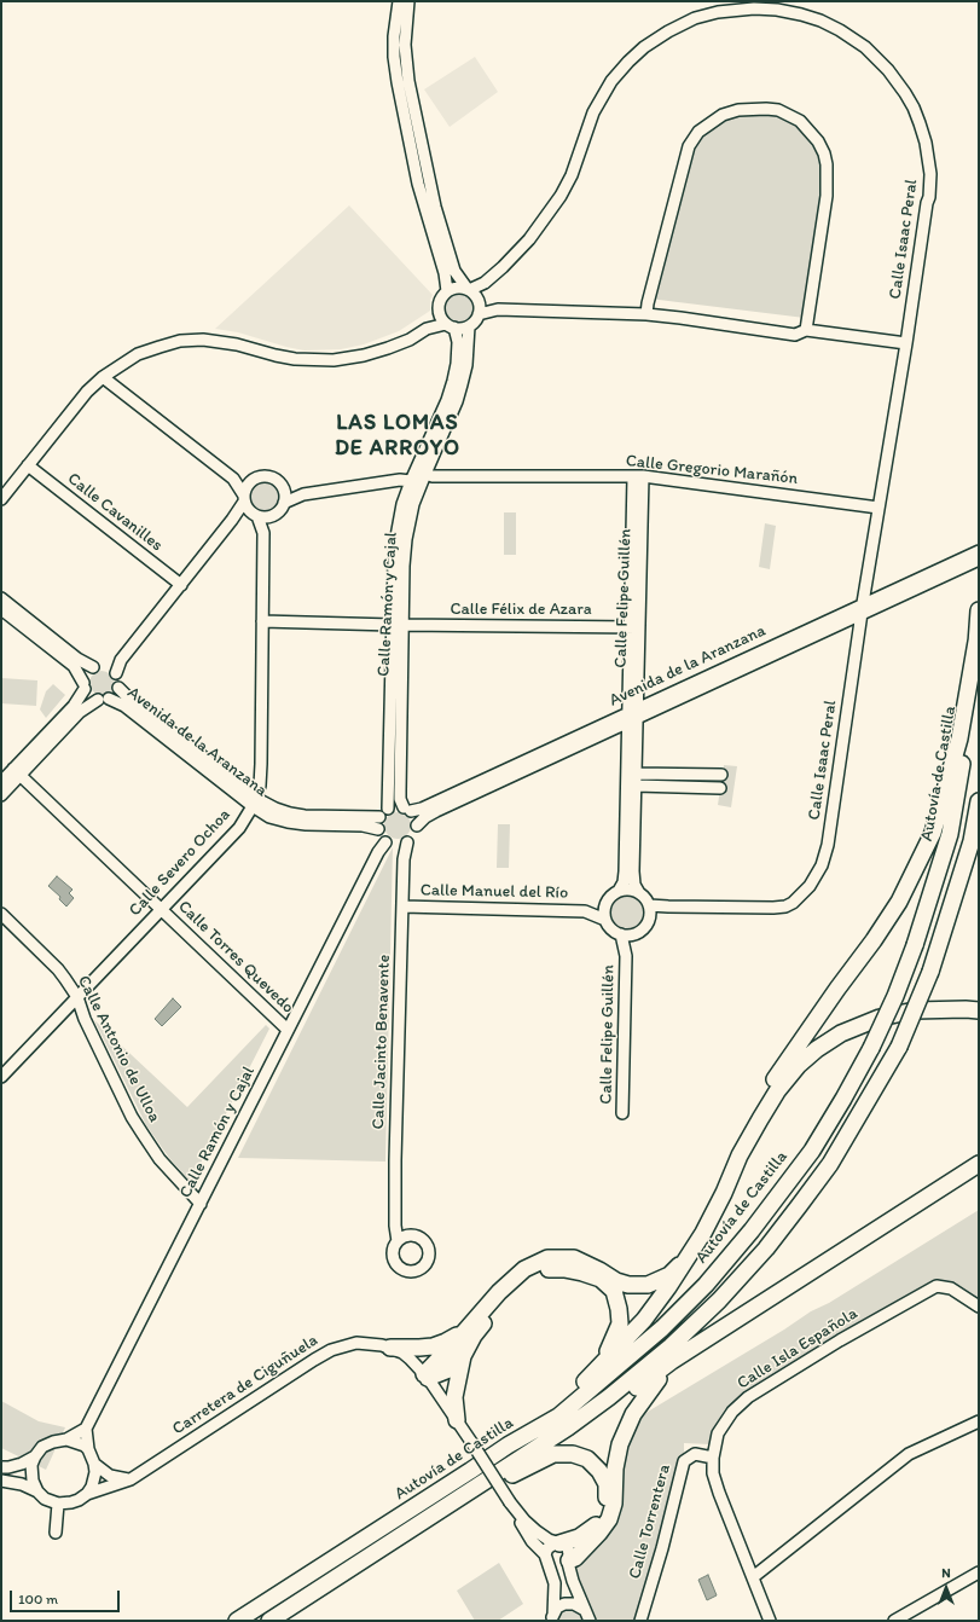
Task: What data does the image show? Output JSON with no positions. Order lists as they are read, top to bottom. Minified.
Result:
{"streets":{"highway":["Autovía de Castilla"],"street":["Calle Isaac Peral","Calle Gregorio Marañón","Calle Cavanilles","Calle Felipe Guillén","Calle Ramón y Cajal","Calle Félix de Azara","Avenida de la Aranzana","Calle Severo Ochoa","Calle Manuel del Río","Calle Torres Quevedo","Calle Jacinto Benavente","Calle Antonio de Ulloa","Calle Isla Española","Carretera de Ciguñuela","Calle Torrentera"]},"crossings":[["Calle Isaac Peral","Calle Gregorio Marañón"],["Calle Isaac Peral","Calle Ramón y Cajal"],["Calle Isaac Peral","Avenida de la Aranzana"],["Calle Gregorio Marañón","Calle Felipe Guillén"],["Calle Gregorio Marañón","Calle Ramón y Cajal"],["Calle Felipe Guillén","Calle Félix de Azara"],["Calle Felipe Guillén","Avenida de la Aranzana"],["Calle Felipe Guillén","Calle Manuel del Río"],["Calle Ramón y Cajal","Calle Félix de Azara"],["Calle Ramón y Cajal","Avenida de la Aranzana"],["Calle Ramón y Cajal","Calle Torres Quevedo"],["Calle Ramón y Cajal","Calle Jacinto Benavente"],["Calle Ramón y Cajal","Calle Antonio de Ulloa"],["Calle Félix de Azara","Calle Severo Ochoa"],["Avenida de la Aranzana","Calle Severo Ochoa"],["Avenida de la Aranzana","Calle Jacinto Benavente"],["Calle Severo Ochoa","Calle Torres Quevedo"],["Calle Severo Ochoa","Calle Antonio de Ulloa"],["Calle Manuel del Río","Calle Jacinto Benavente"],["Calle Isla Española","Calle Torrentera"]],"districts":["LAS LOMAS DE ARROYO"],"scale_bar":"100 m","north":"top"}
